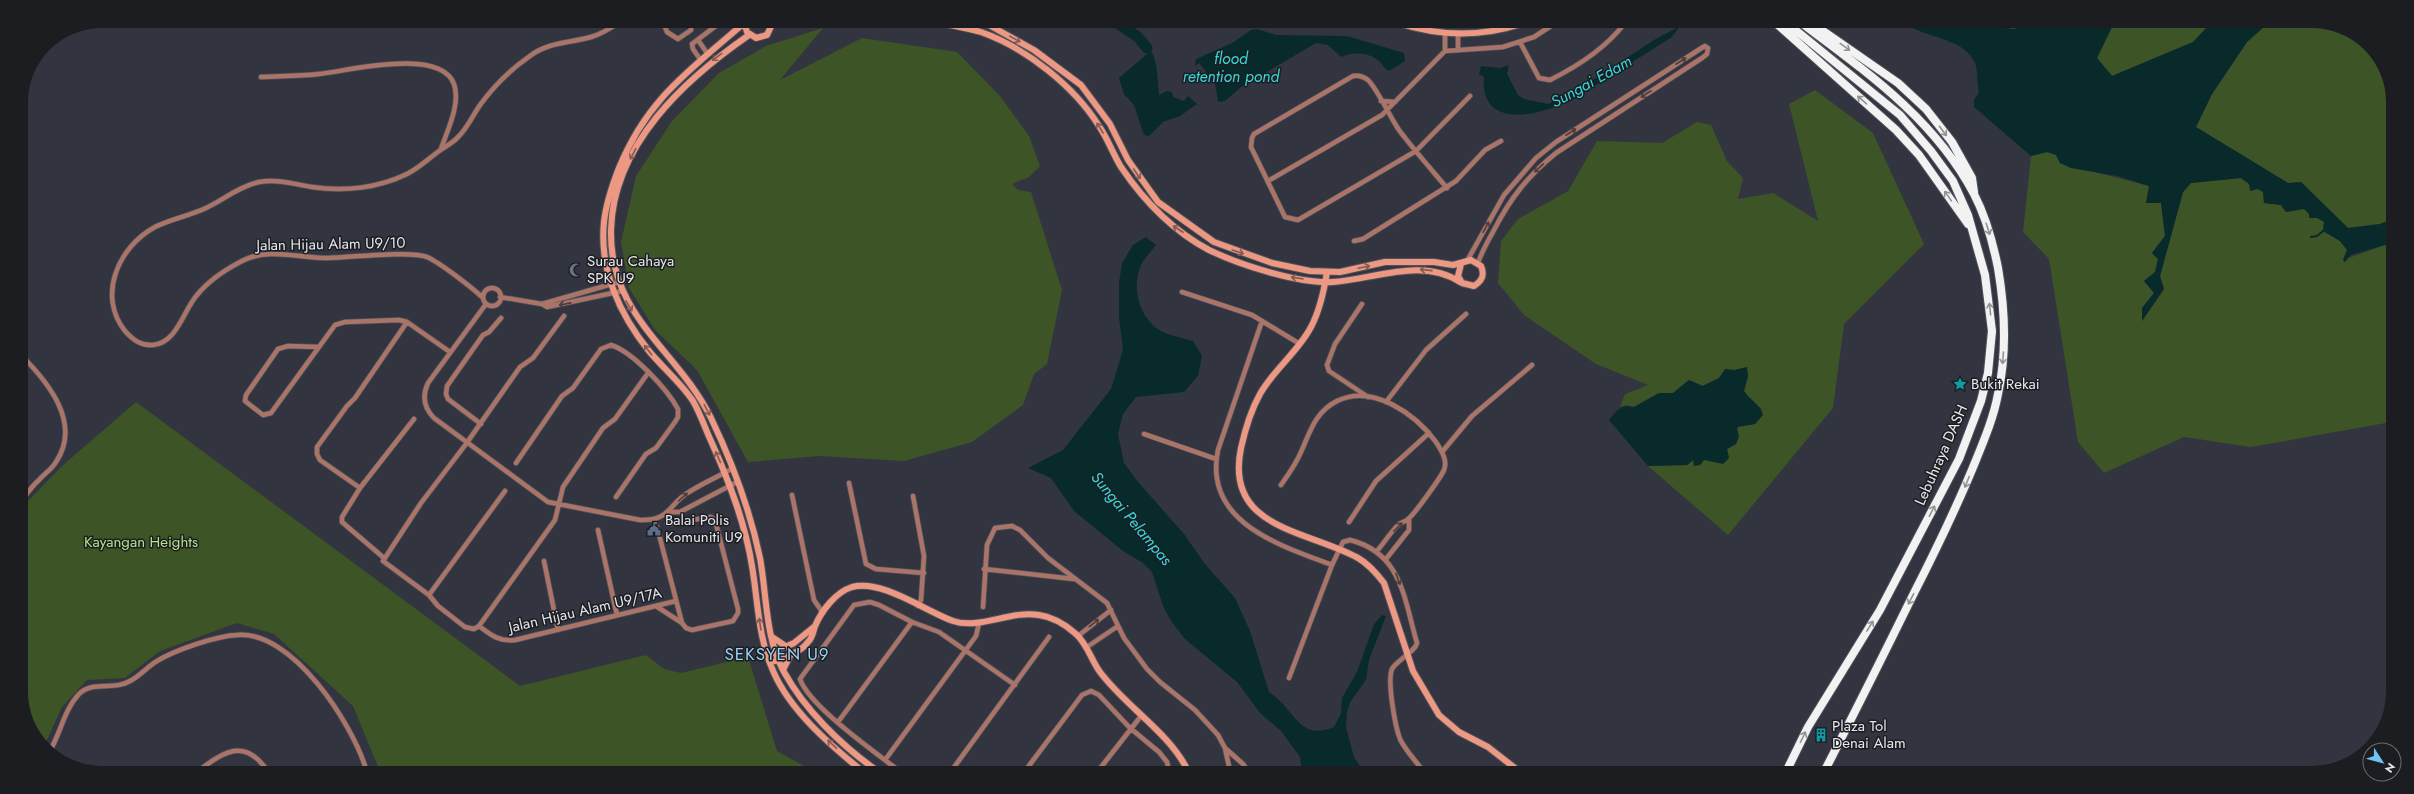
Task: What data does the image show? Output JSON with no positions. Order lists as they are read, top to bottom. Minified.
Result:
{"streets":{"highway":["Lebuhraya DASH"],"street":["Jalan Hijau Alam U9/10","Jalan Hijau Alam U9/17A"]},"districts":["SEKSYEN U9"],"water":["flood retention pond","Sungai Edam","Sungai Pelampas"],"parks":["Kayangan Heights"],"places":{"mosque":["Surau Cahaya SPK U9"],"place":["Bukit Rekai"],"public building":["Balai Polis Komuniti U9"],"building":["Plaza Tol Denai Alam"]},"north":"bottom right"}
